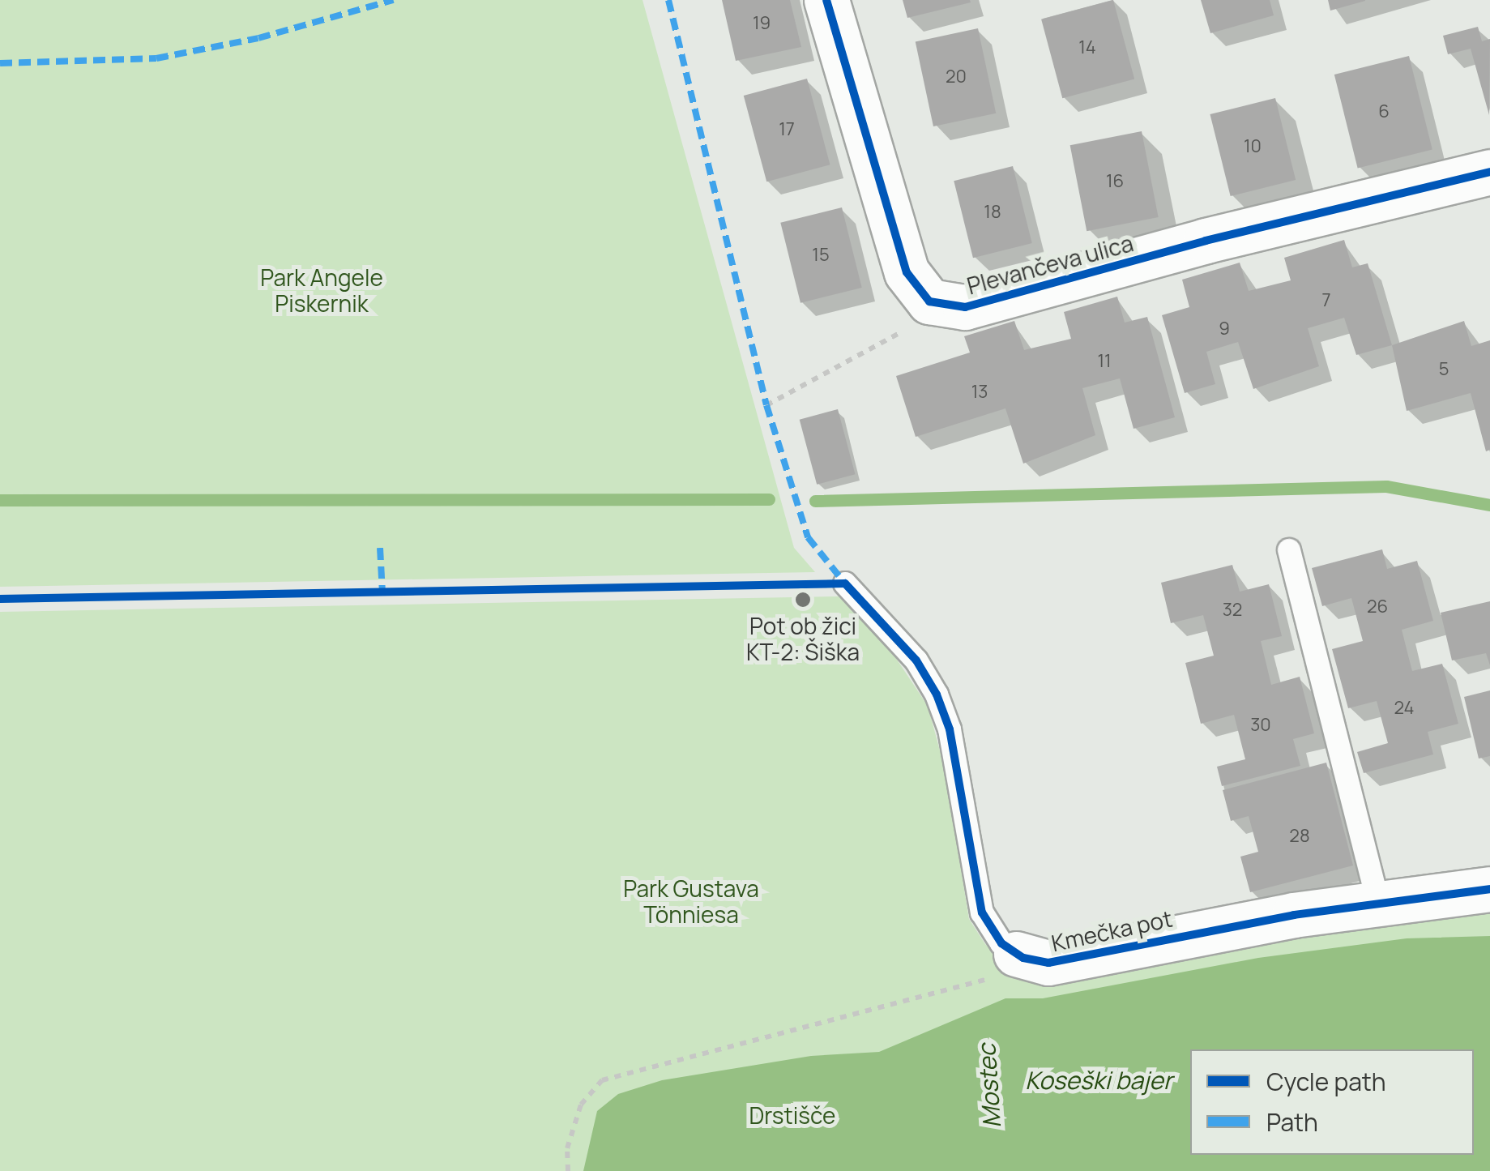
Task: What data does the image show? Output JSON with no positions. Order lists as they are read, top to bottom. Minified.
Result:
{"streets":{"street":["Plevančeva ulica","Kmečka pot"]},"water":["Koseški bajer","Mostec"],"parks":["Park Angele Piskernik","Park Gustava Tönniesa","Drstišče"],"places":["Pot ob žici KT-2: Šiška"],"house_numbers":["19","14","20","6","17","10","16","18","15","7","9","11","5","13","26","32","24","30","28"],"legend":["Cycle path","Path"]}
